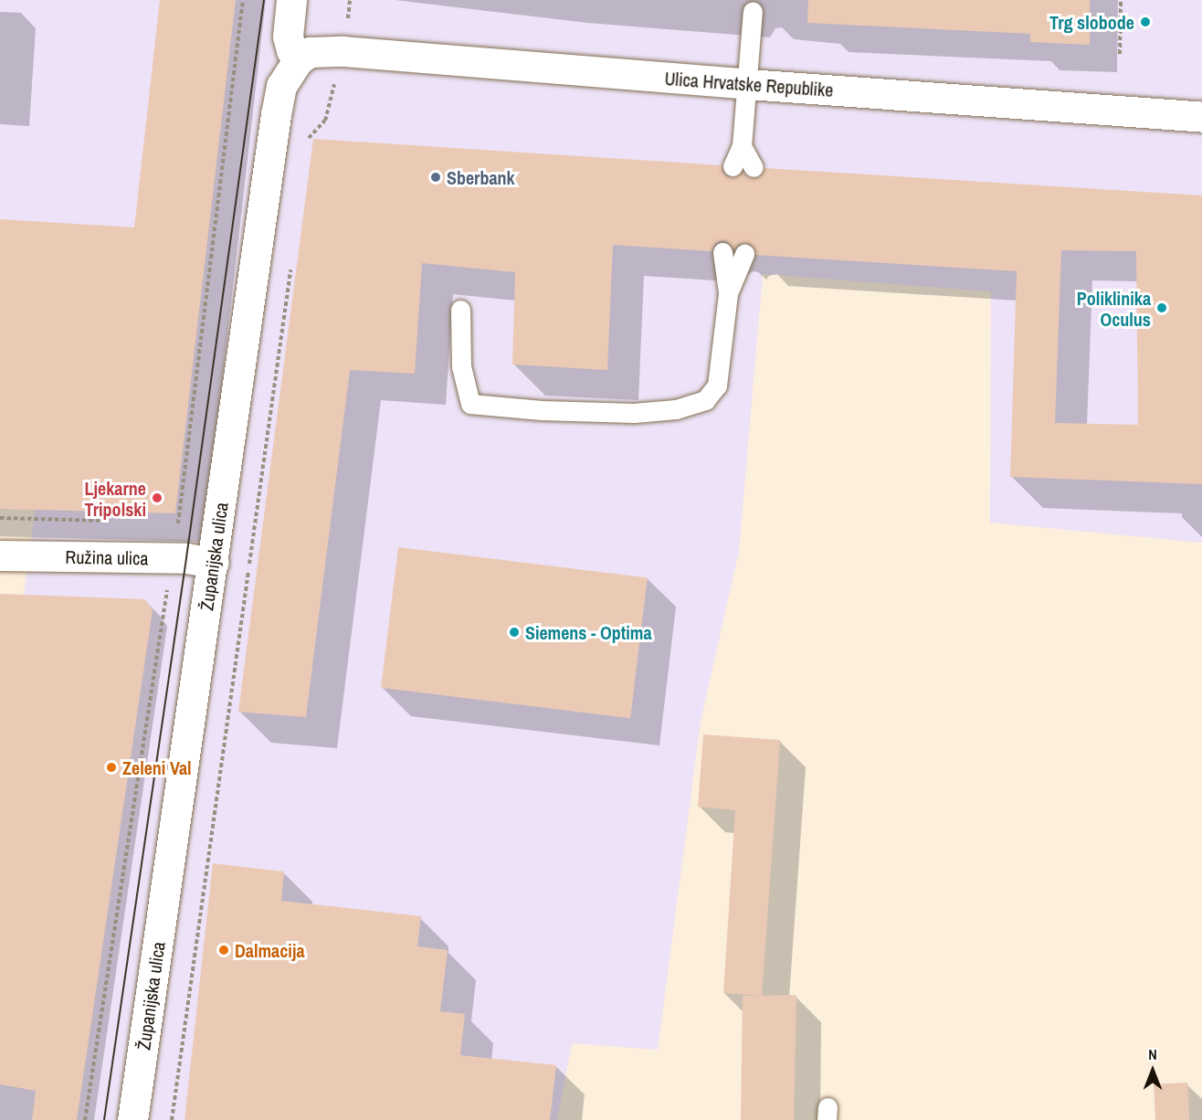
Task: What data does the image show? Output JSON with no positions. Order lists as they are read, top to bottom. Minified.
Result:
{"streets":{"street":["Ulica Hrvatske Republike","Županijska ulica","Ružina ulica"]},"crossings":[["Ulica Hrvatske Republike","Županijska ulica"],["Županijska ulica","Ružina ulica"]],"places":["Trg slobode","Sberbank","Poliklinika Oculus","Ljekarne Tripolski","Siemens - Optima","Zeleni Val","Dalmacija"],"north":"top"}
